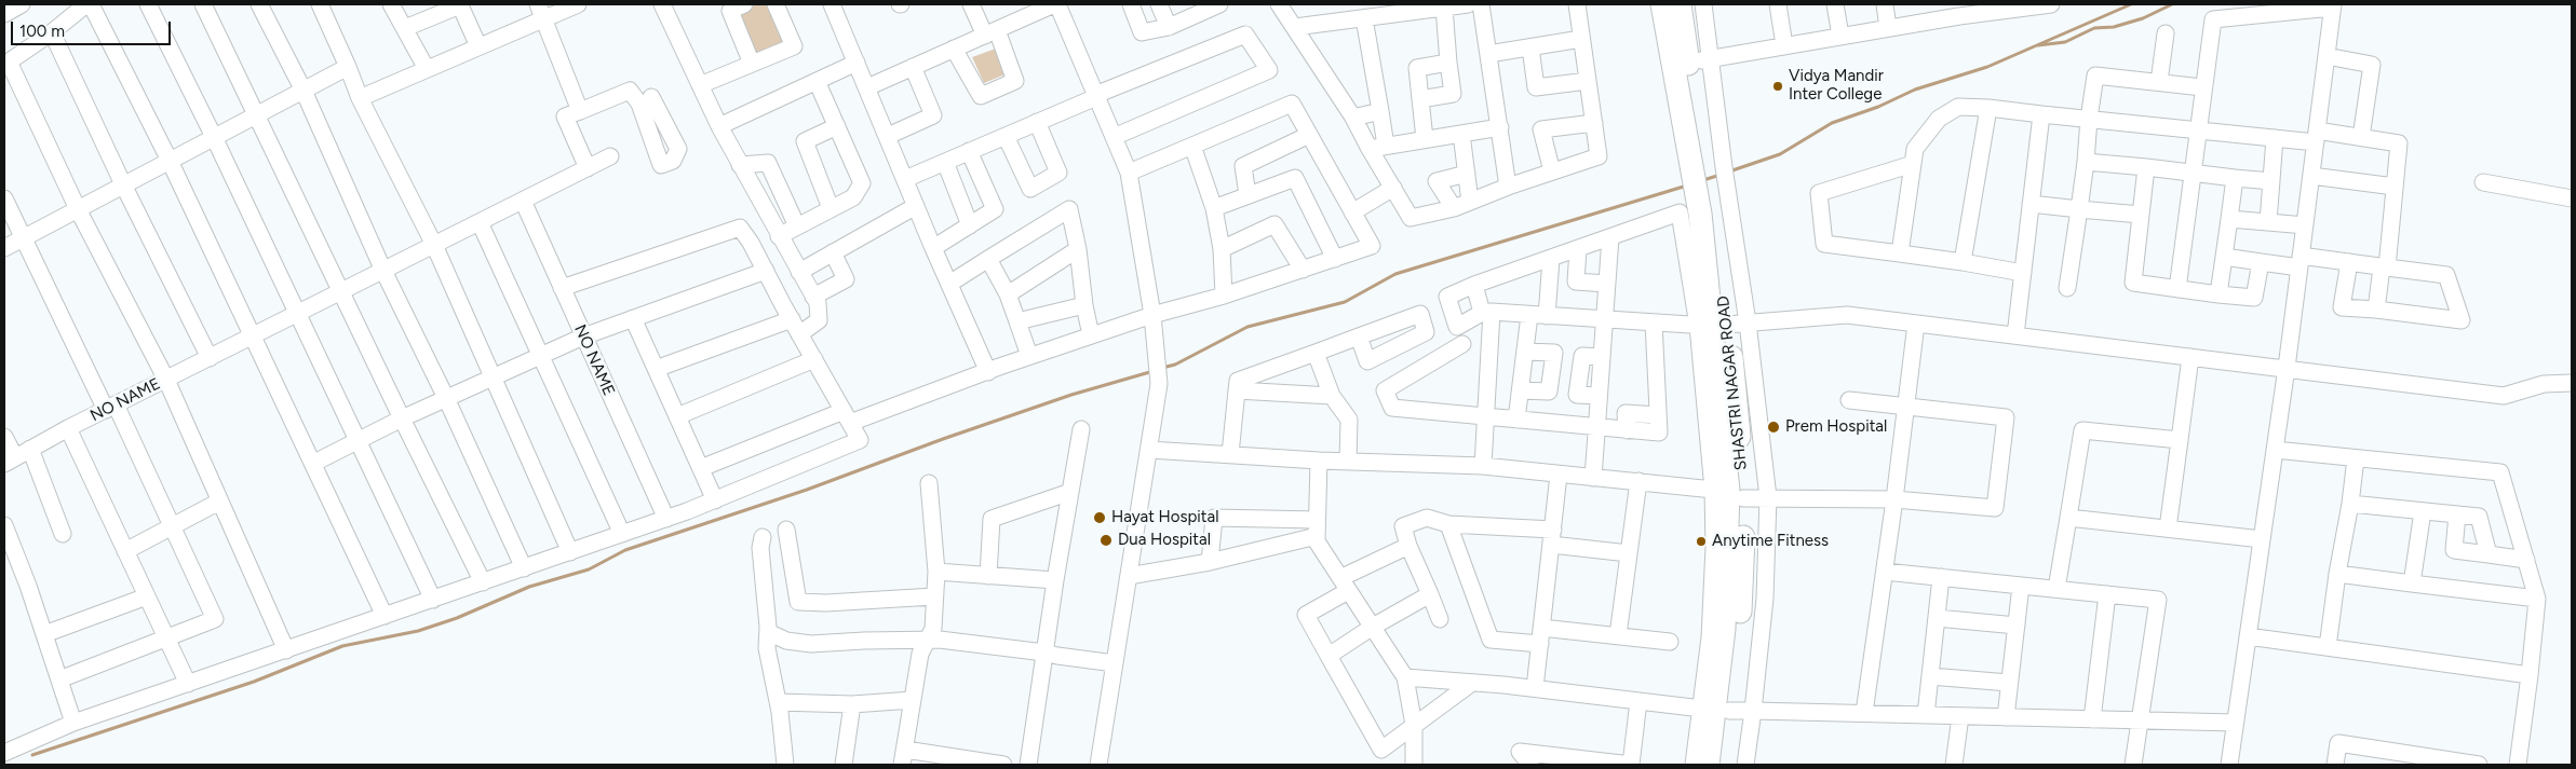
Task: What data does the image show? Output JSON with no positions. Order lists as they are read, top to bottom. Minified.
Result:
{"streets":{"highway":["SHASTRI NAGAR ROAD"],"street":["NO NAME"]},"places":["Vidya Mandir Inter College","Prem Hospital","Hayat Hospital","Dua Hospital","Anytime Fitness"],"scale_bar":"100 m"}
